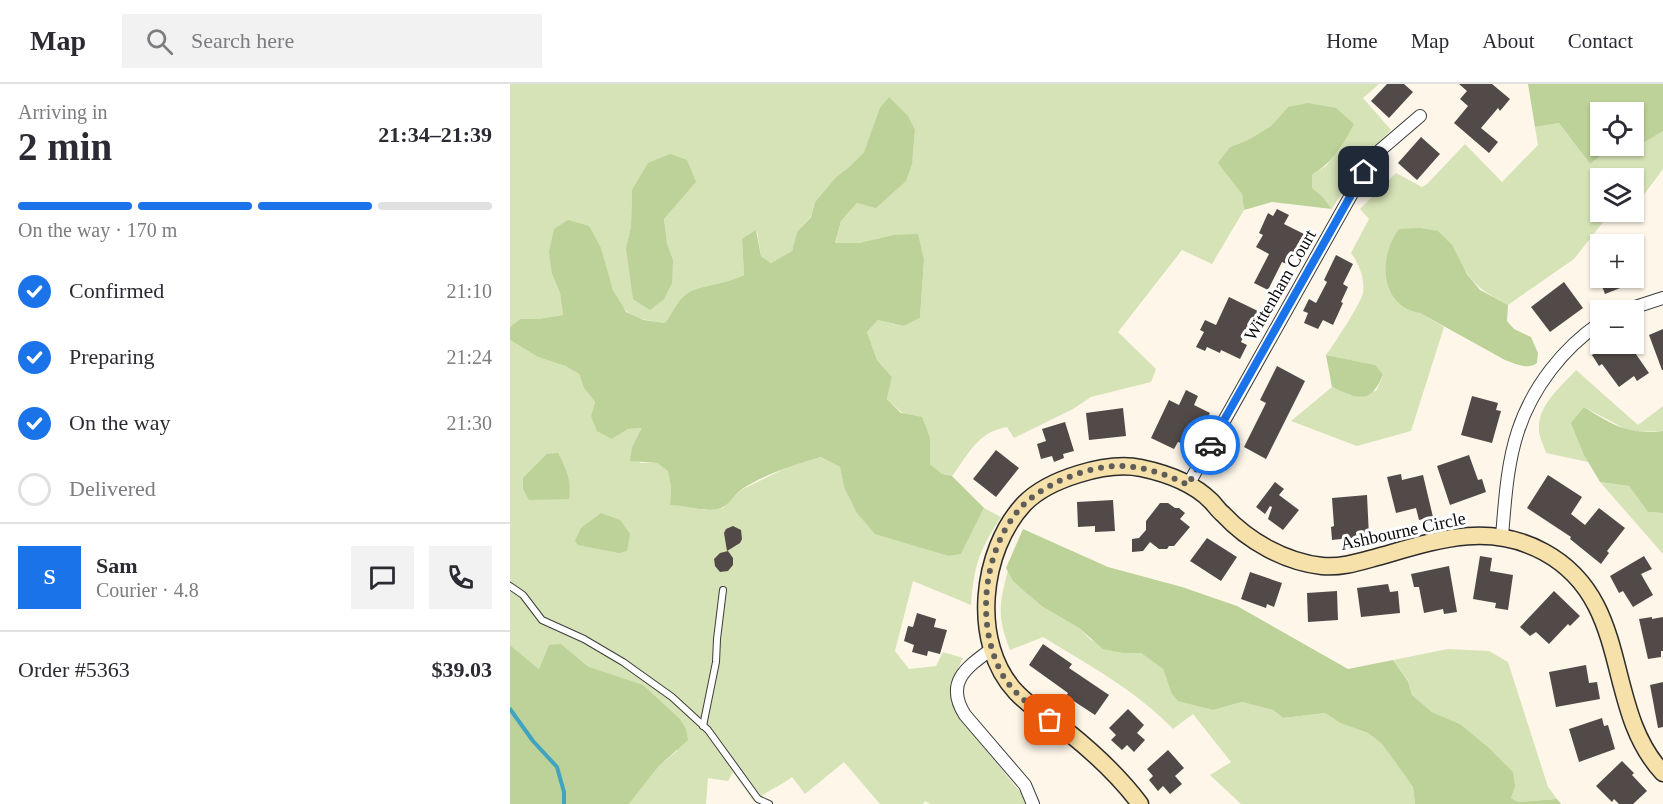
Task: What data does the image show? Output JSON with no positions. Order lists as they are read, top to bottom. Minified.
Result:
{"streets":{"street":["Wittenham Court","Ashbourne Circle"]},"crossings":[["Wittenham Court","Ashbourne Circle"]],"page":{"header":"Map","search":"Search here","nav":["Home","Map","About","Contact"],"heading":["2 min","Arriving in","21:34–21:39"],"panel":["Sam","Courier · 4.8","Order #5363","$39.03"],"map_buttons":["+","−"],"bar":"On the way · 170 m","list":[["Confirmed","21:10"],["Preparing","21:24"],["On the way","21:30"],"Delivered"],"round":"S"}}
